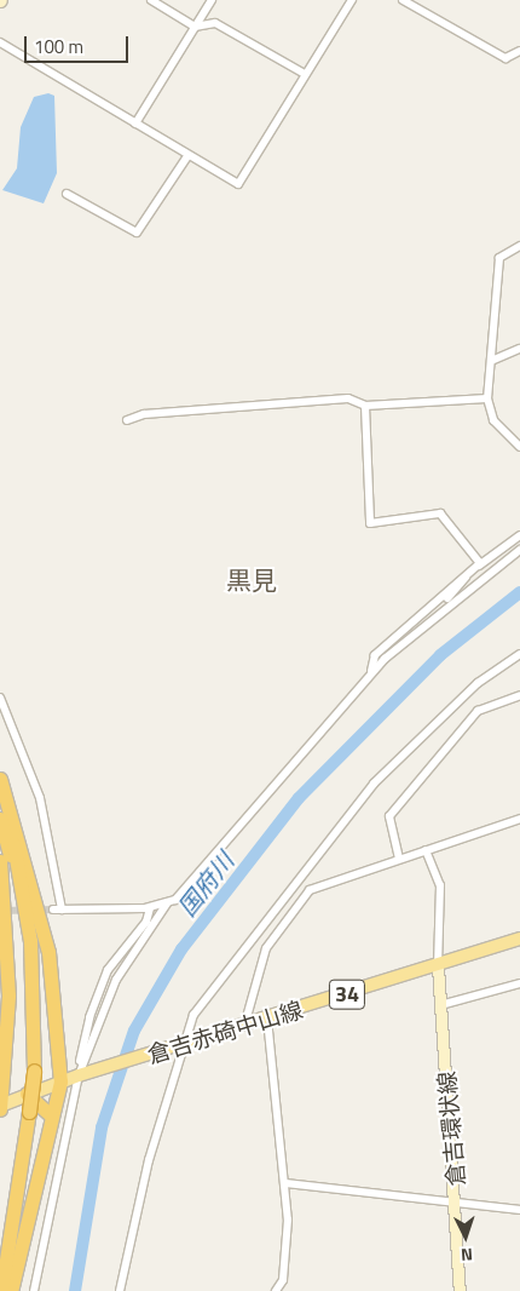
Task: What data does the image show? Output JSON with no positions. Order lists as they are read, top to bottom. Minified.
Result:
{"streets":{"main road":["34","倉吉赤碕中山線","倉吉環状線"]},"crossings":[["倉吉赤碕中山線","倉吉環状線"]],"districts":["黒見"],"water":["国府川"],"scale_bar":"100 m","north":"bottom"}
